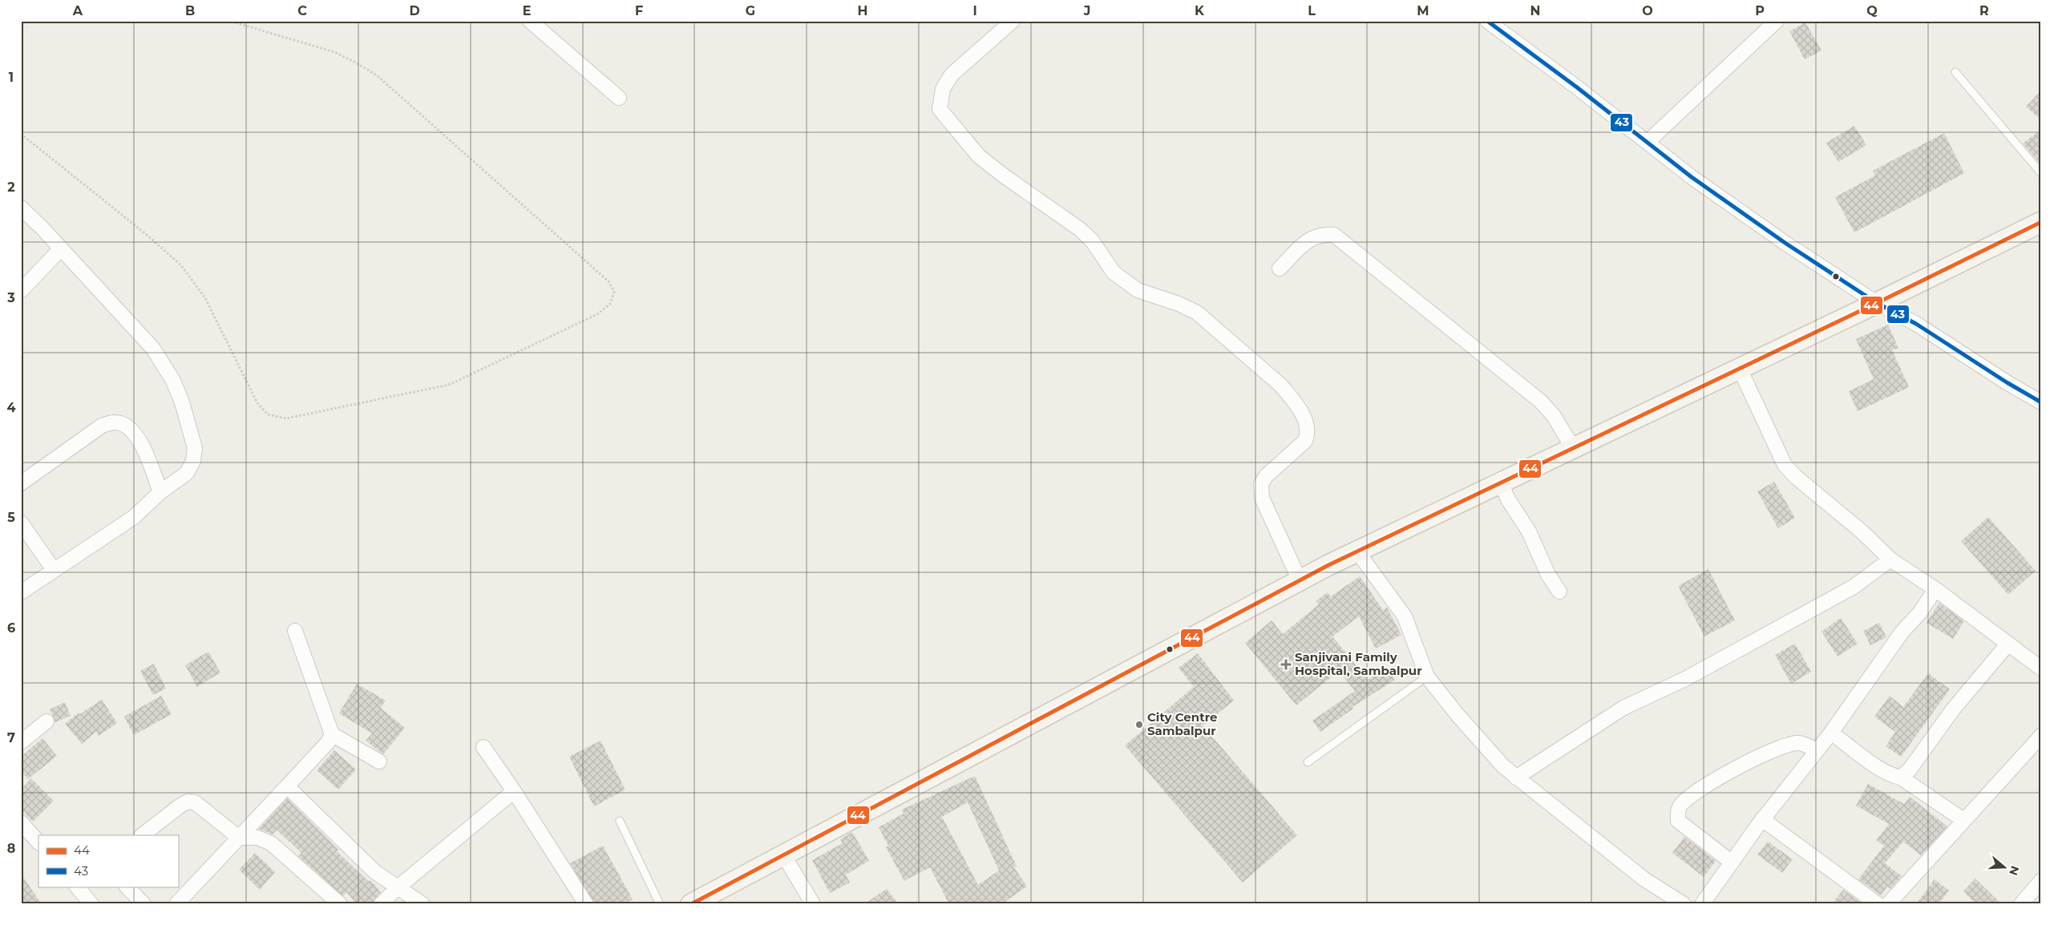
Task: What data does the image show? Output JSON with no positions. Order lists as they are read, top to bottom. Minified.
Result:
{"places":{"health":["Sanjivani Family Hospital, Sambalpur"],"other":["City Centre Sambalpur"]},"lines":["transit line 43","transit line 44"],"legend":["44","43"],"north":"right","grid":{"columns":["A","B","C","D","E","F","G","H","I","J","K","L","M","N","O","P","Q","R"],"rows":["1","2","3","4","5","6","7","8"]}}
